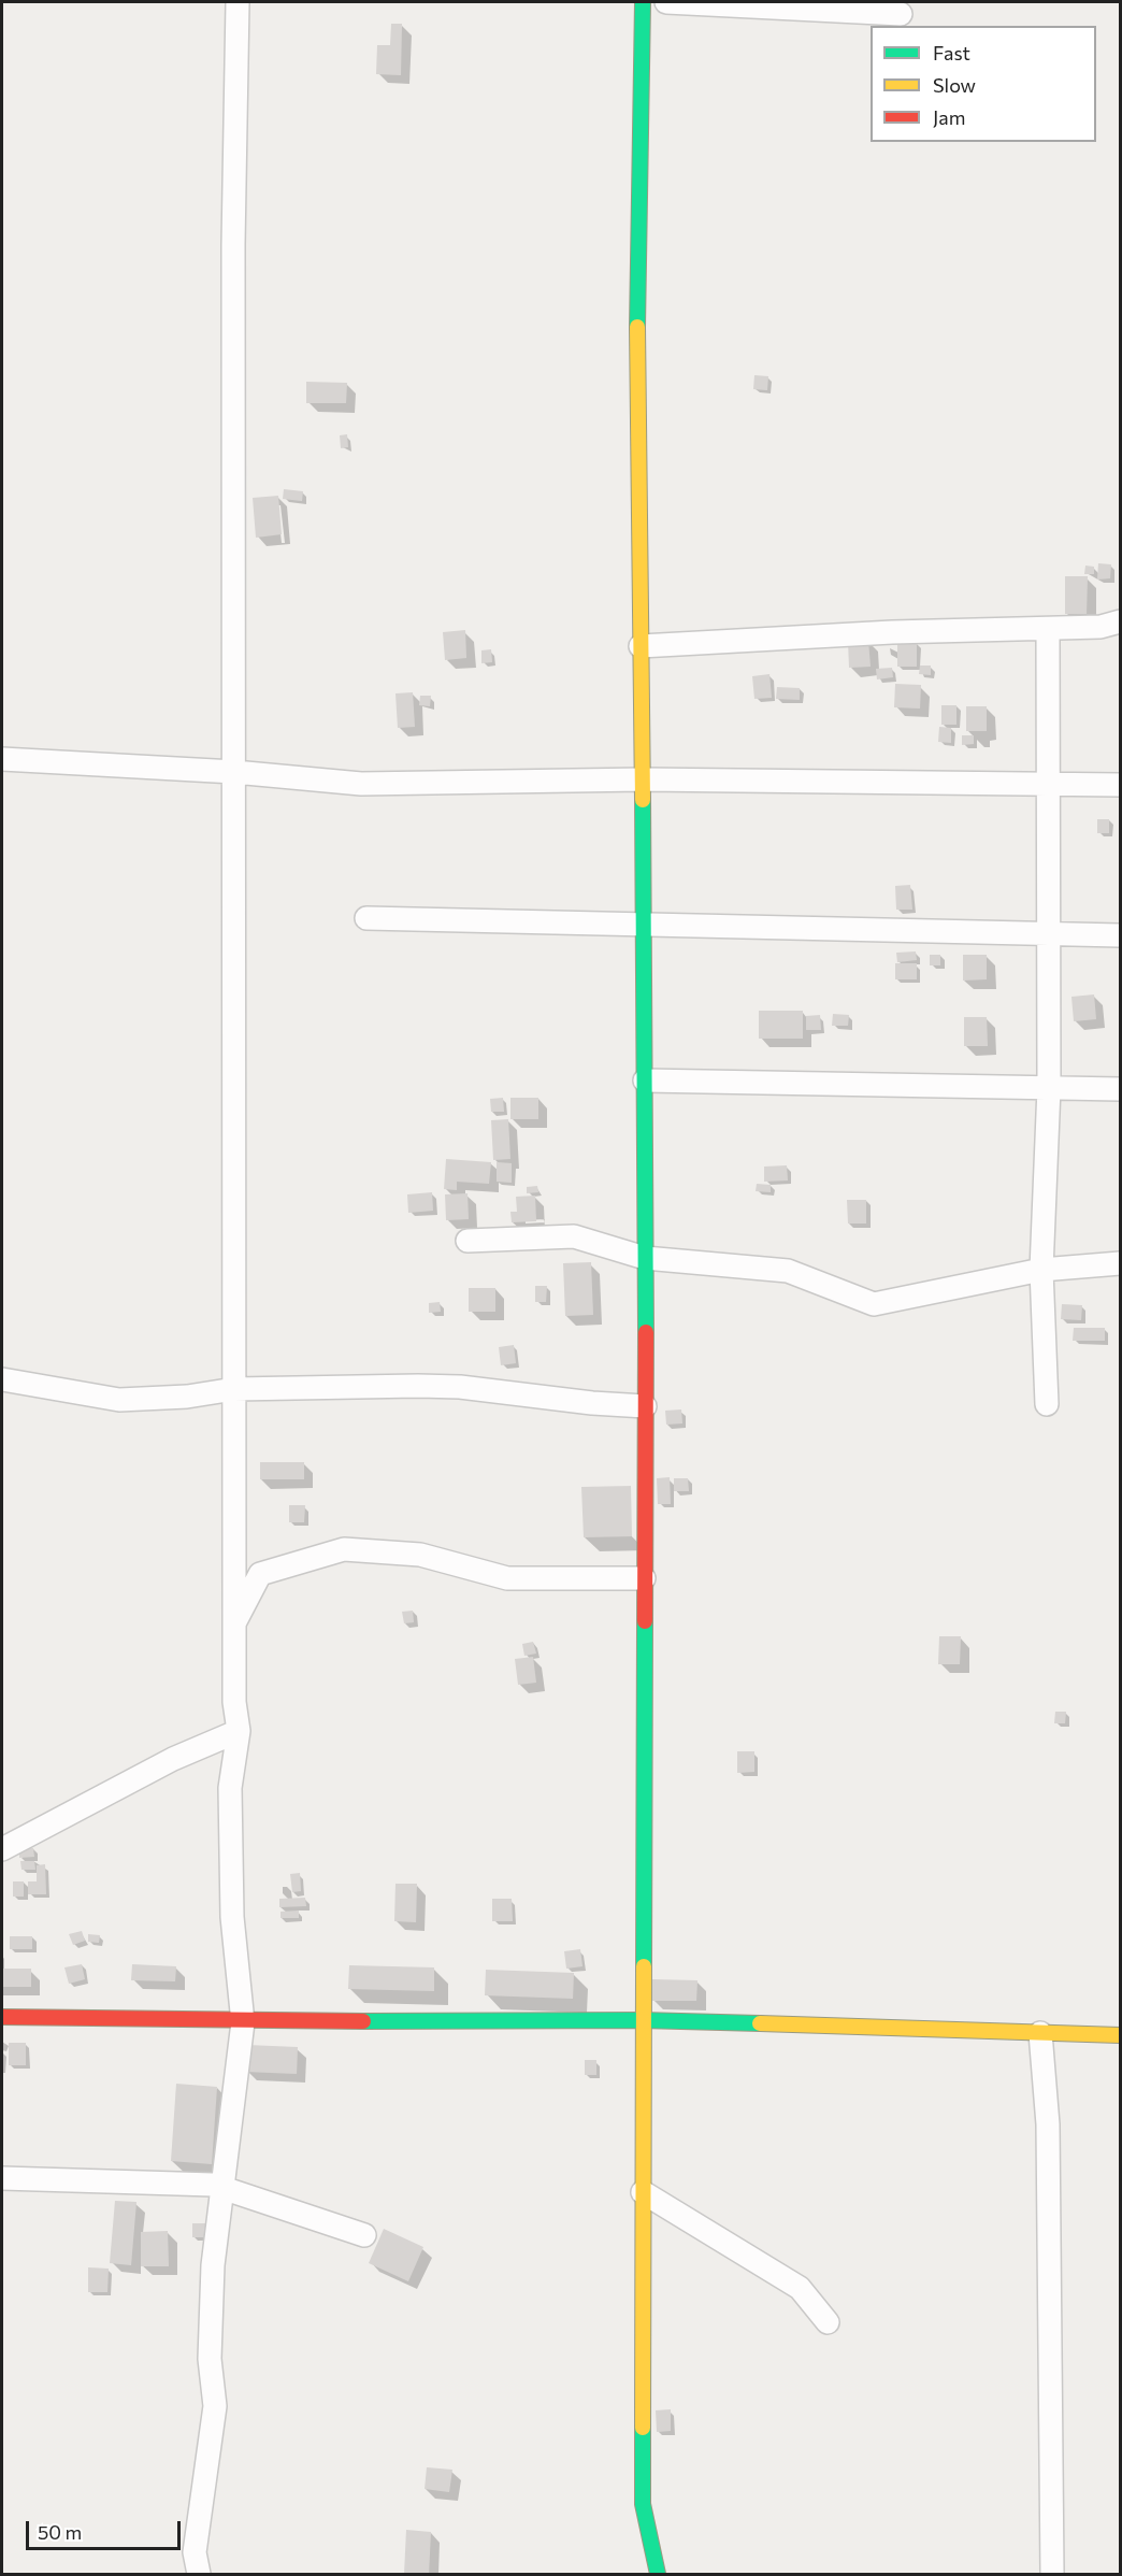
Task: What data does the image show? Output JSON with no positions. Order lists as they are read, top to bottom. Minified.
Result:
{"legend":["Fast","Slow","Jam"],"scale_bar":"50 m"}
